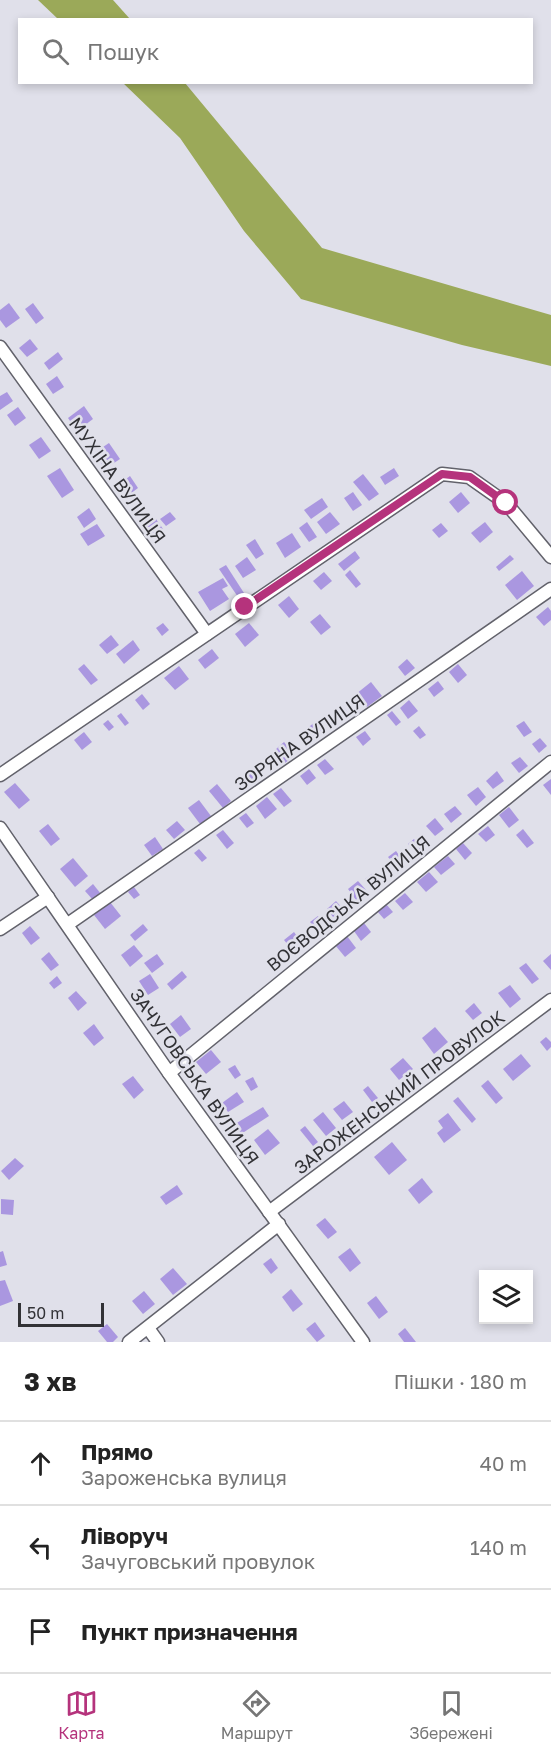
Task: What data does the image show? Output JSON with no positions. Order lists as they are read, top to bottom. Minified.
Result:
{"streets":{"street":["МУХІНА ВУЛИЦЯ","ЗОРЯНА ВУЛИЦЯ","ВОЄВОДСЬКА ВУЛИЦЯ","ЗАЧУГОВСЬКА ВУЛИЦЯ","ЗАРОЖЕНСЬКИЙ ПРОВУЛОК"]},"crossings":[["ЗОРЯНА ВУЛИЦЯ","ЗАЧУГОВСЬКА ВУЛИЦЯ"],["ВОЄВОДСЬКА ВУЛИЦЯ","ЗАЧУГОВСЬКА ВУЛИЦЯ"],["ЗАЧУГОВСЬКА ВУЛИЦЯ","ЗАРОЖЕНСЬКИЙ ПРОВУЛОК"]],"scale_bar":"50 m","page":{"search":"Пошук","scale":"50 m","heading":["3 хв","Пішки · 180 m"],"list":[["Прямо","Зароженська вулиця","40 m"],["Ліворуч","Зачуговський провулок","140 m"],"Пункт призначення"],"nav":["Карта","Маршрут","Збережені"]}}
